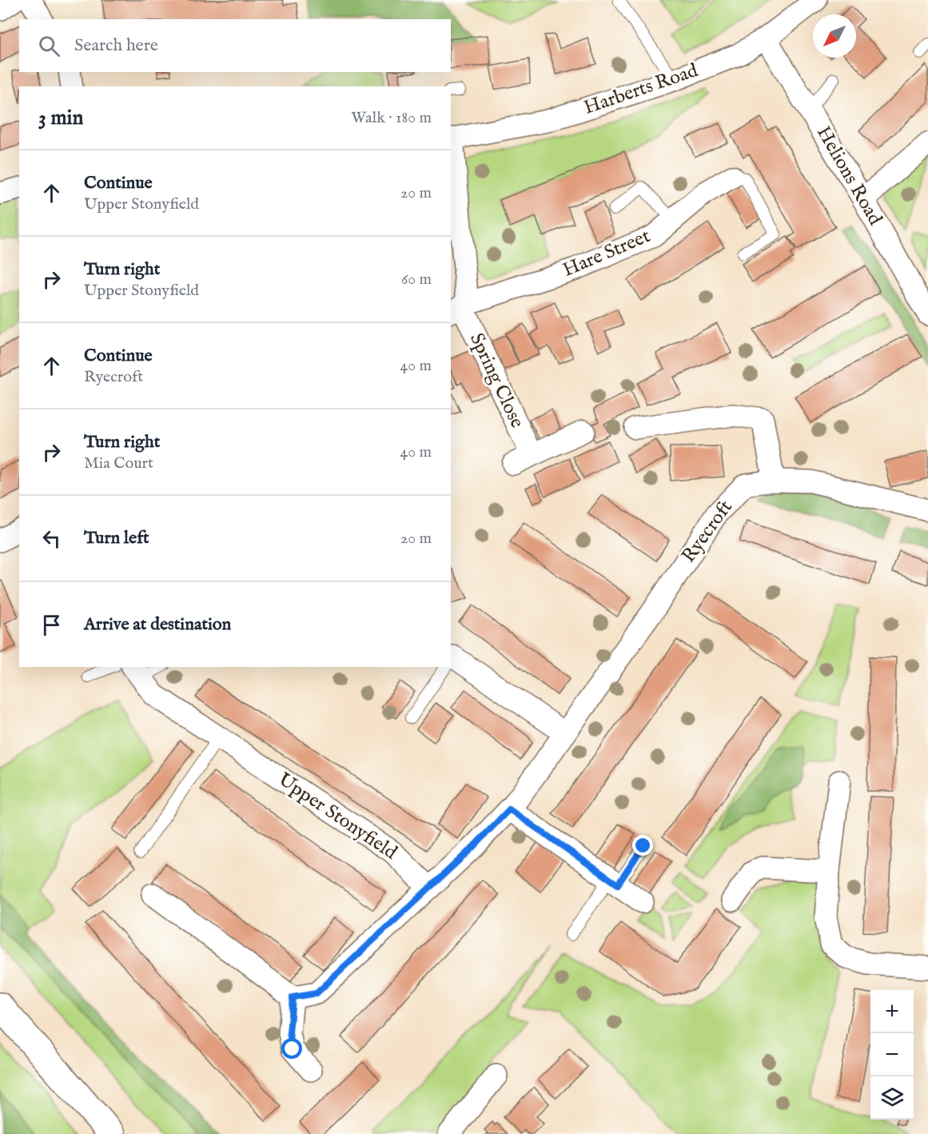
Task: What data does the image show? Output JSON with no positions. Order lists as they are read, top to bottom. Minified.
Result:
{"streets":{"street":["Harberts Road","Helions Road","Hare Street","Spring Close","Ryecroft","Upper Stonyfield"]},"crossings":[["Harberts Road","Helions Road"],["Hare Street","Spring Close"],["Ryecroft","Upper Stonyfield"]],"north":"bottom left","page":{"search":"Search here","heading":["3 min","Walk · 180 m"],"list":[["Continue","Upper Stonyfield","20 m"],["Turn right","Upper Stonyfield","60 m"],["Continue","Ryecroft","40 m"],["Turn right","Mia Court","40 m"],["Turn left","20 m"],"Arrive at destination"],"map_buttons":["+","−"]}}
